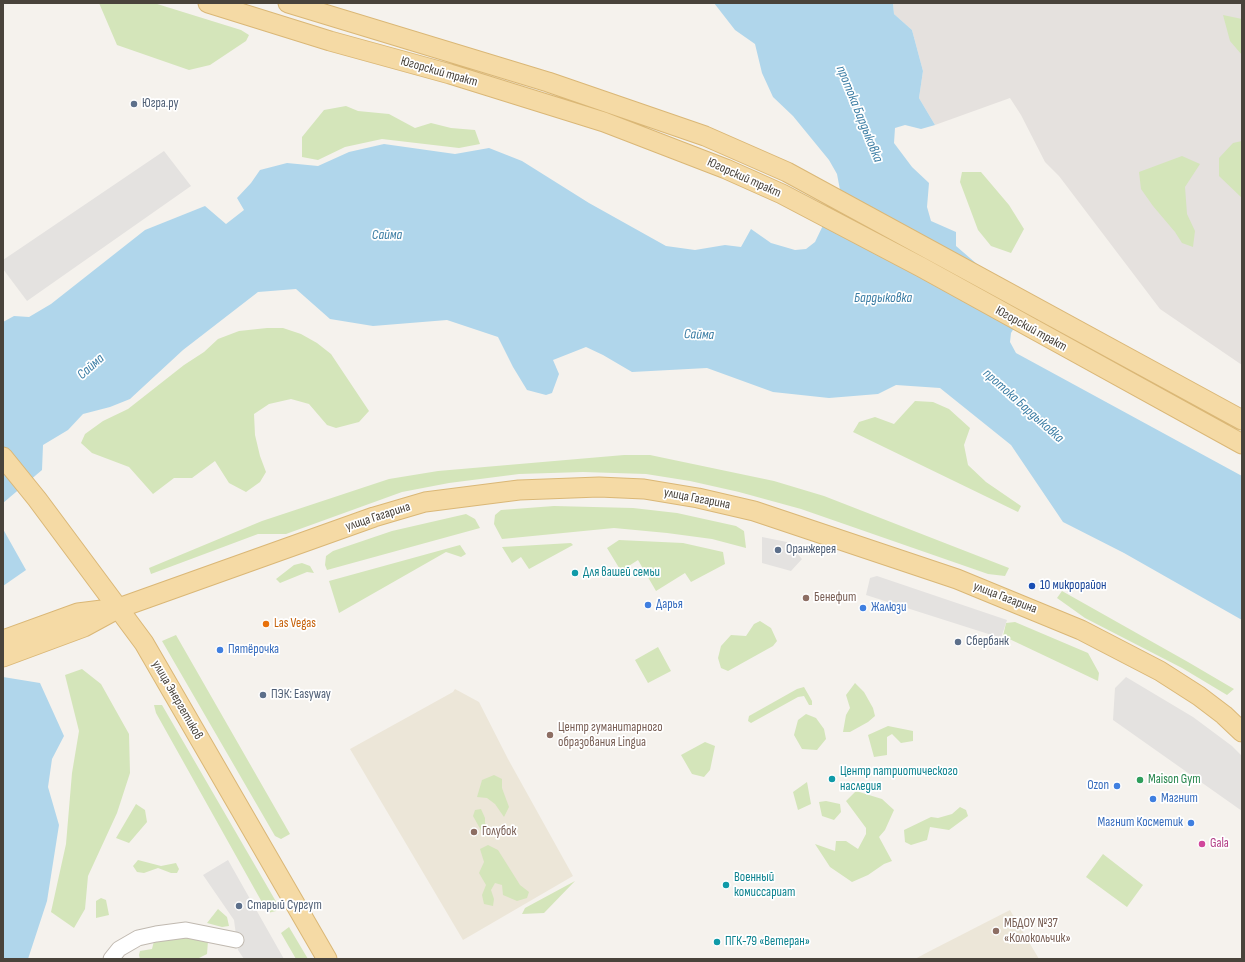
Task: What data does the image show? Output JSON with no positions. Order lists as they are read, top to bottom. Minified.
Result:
{"streets":{"main road":["Югорский тракт","улица Гагарина","улица Энергетиков"]},"crossings":[["улица Гагарина","улица Энергетиков"]],"water":["протока Бардыковка","Сайма","Бардыковка"],"places":["Югра.ру","Оранжерея","Для вашей семьи","10 микрорайон","Бенефит","Дарья","Жалюзи","Las Vegas","Сбербанк","Пятёрочка","ПЭК: Easyway","Центр гуманитарного образования Lingua","Центр патриотического наследия","Maison Gym","Ozon","Магнит","Магнит Косметик","Голубок","Gala","Военный комиссариат","Старый Сургут","МБДОУ №37 «Колокольчик»","ПГК-79 «Ветеран»"]}
